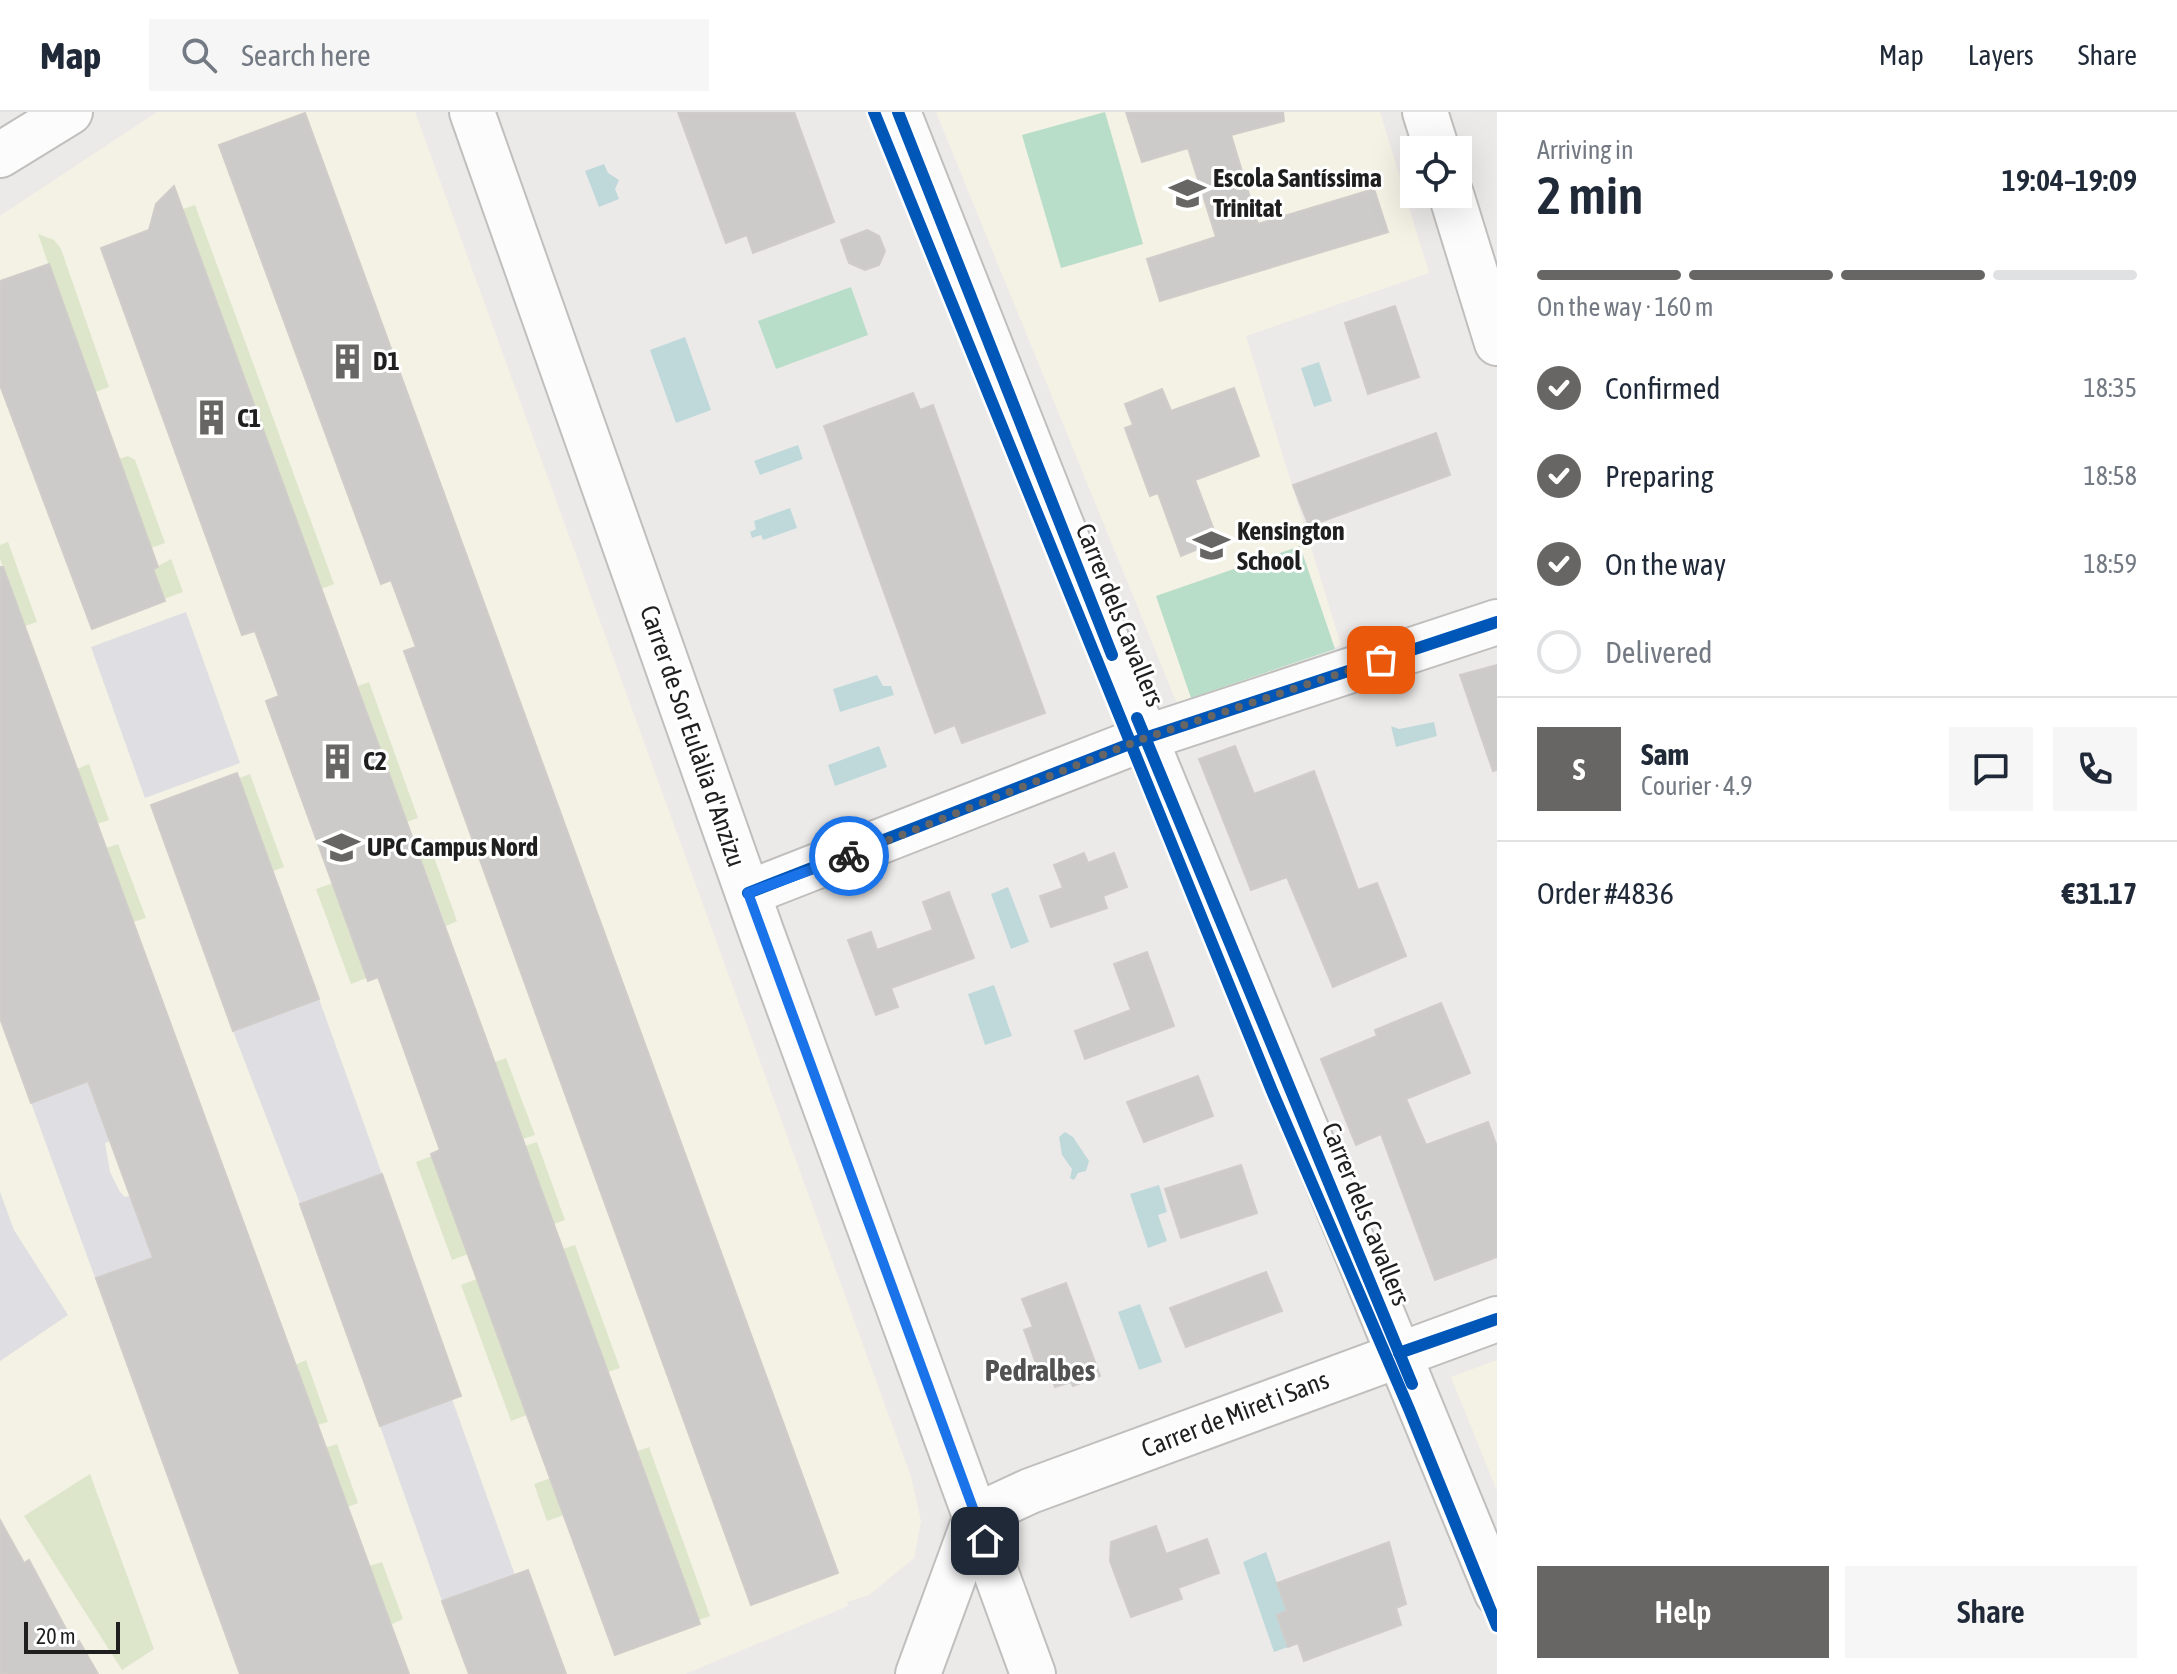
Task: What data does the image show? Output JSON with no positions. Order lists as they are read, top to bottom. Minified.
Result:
{"streets":{"street":["Carrer dels Cavallers","Carrer de Sor Eulàlia d'Anzizu","Carrer de Miret i Sans"]},"crossings":[["Carrer dels Cavallers","Carrer de Miret i Sans"],["Carrer de Sor Eulàlia d'Anzizu","Carrer de Miret i Sans"]],"districts":["Pedralbes"],"places":{"school or university":["Escola Santíssima Trinitat","Kensington School","UPC Campus Nord"],"building":["D1","C1","C2"]},"scale_bar":"20 m","page":{"header":"Map","search":"Search here","nav":["Map","Layers","Share"],"heading":["2 min","Arriving in","19:04–19:09"],"panel":["Sam","Courier · 4.9","Order #4836","€31.17"],"bar":"On the way · 160 m","list":[["Confirmed","18:35"],["Preparing","18:58"],["On the way","18:59"],"Delivered"],"round":"S","buttons":["Help","Share"],"scale":"20 m"}}
